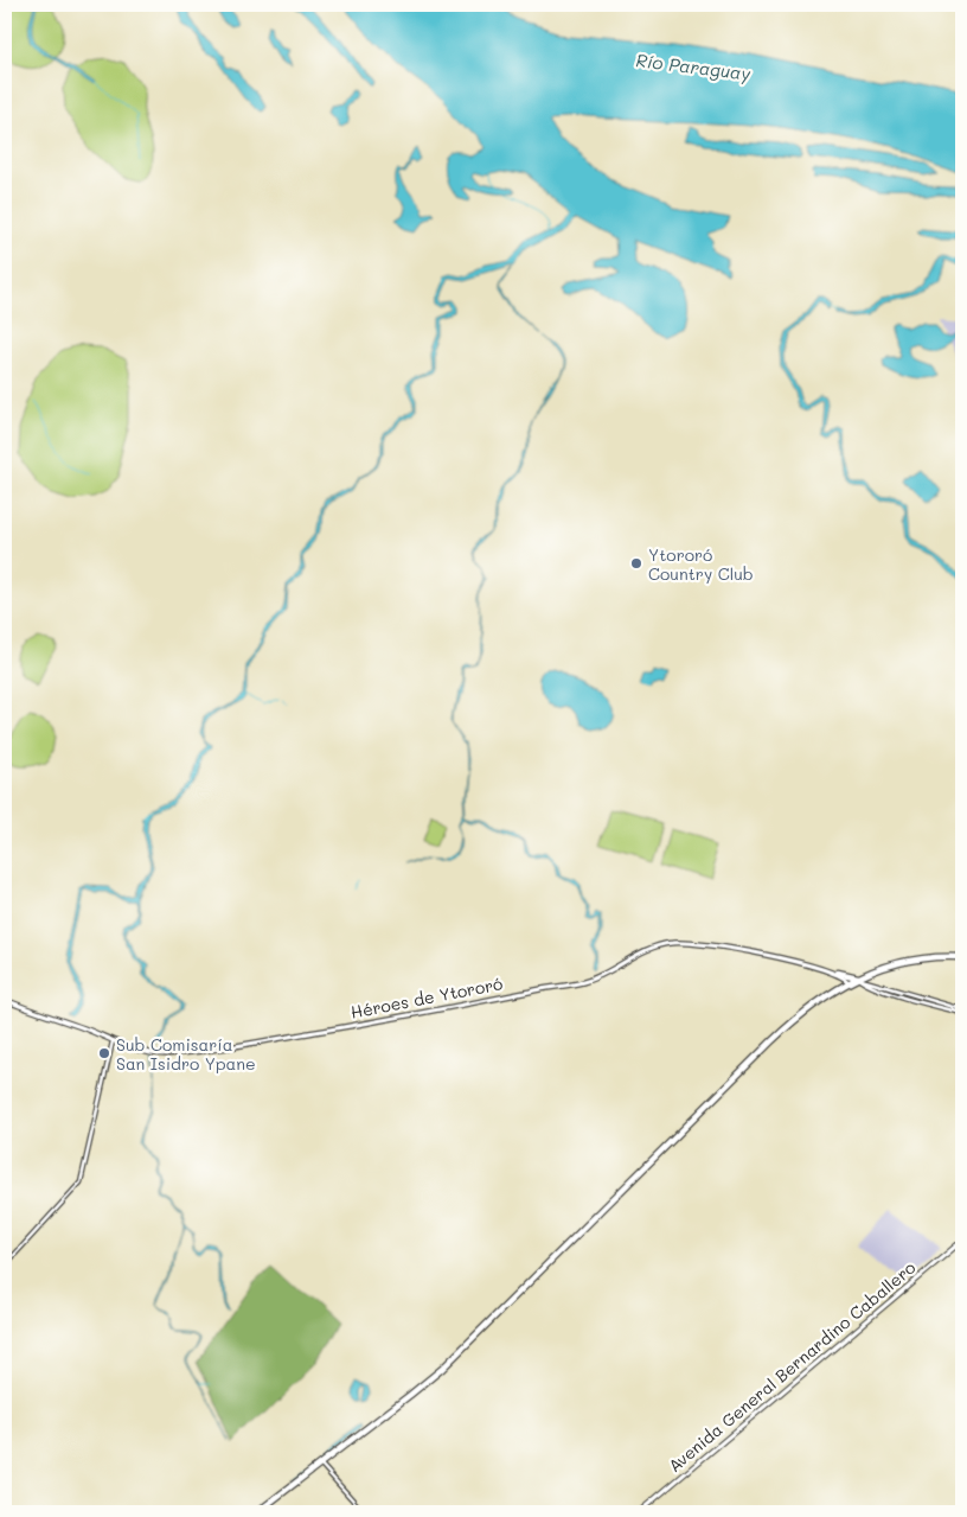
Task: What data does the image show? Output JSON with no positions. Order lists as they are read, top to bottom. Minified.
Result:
{"streets":{"main road":["Héroes de Ytororó","Avenida General Bernardino Caballero"]},"water":["Río Paraguay"],"places":["Ytororó Country Club","Sub Comisaría San Isidro Ypane"]}
